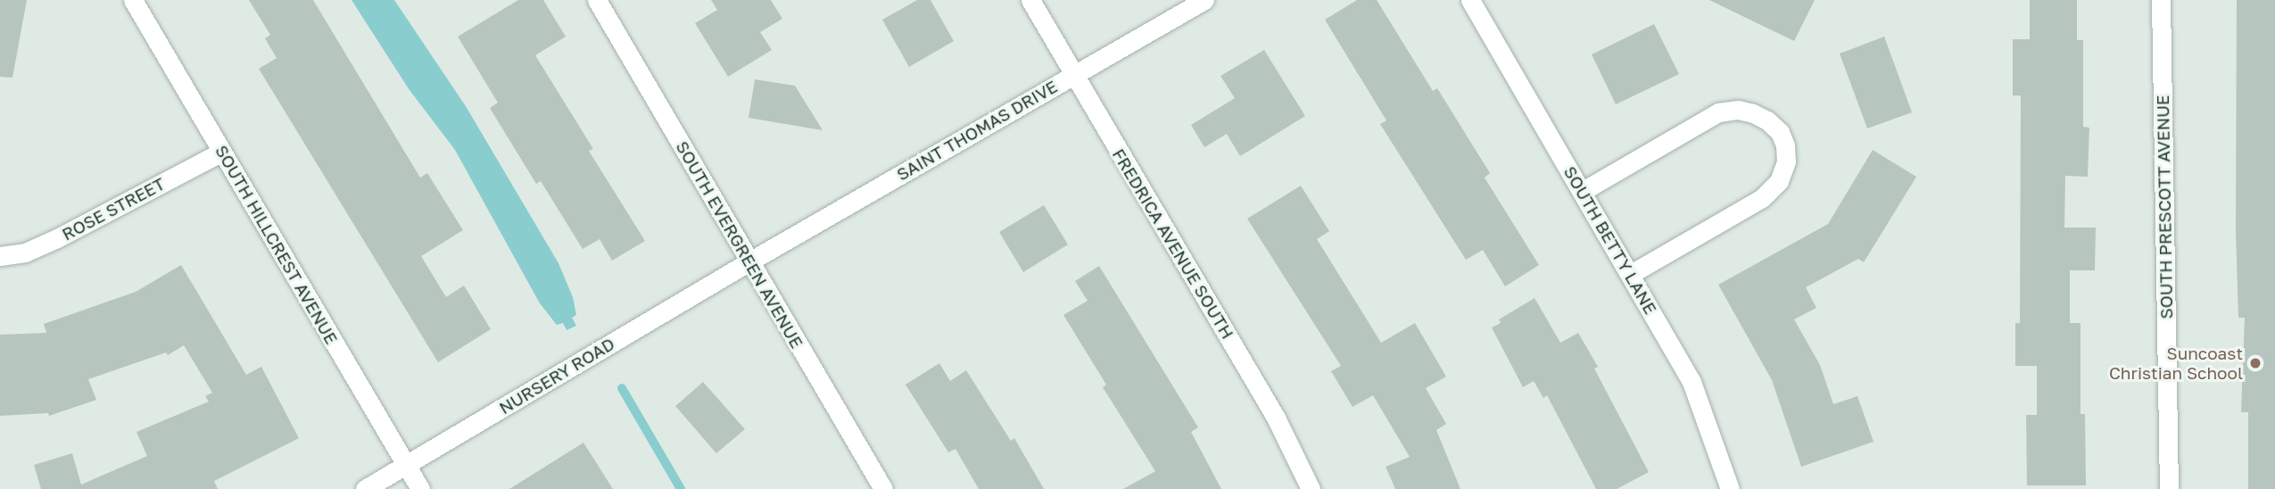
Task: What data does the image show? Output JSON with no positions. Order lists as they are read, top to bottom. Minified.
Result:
{"streets":{"street":["SAINT THOMAS DRIVE","SOUTH PRESCOTT AVENUE","ROSE STREET","SOUTH BETTY LANE","FREDRICA AVENUE SOUTH","SOUTH HILLCREST AVENUE","SOUTH EVERGREEN AVENUE","NURSERY ROAD"]},"crossings":[["SAINT THOMAS DRIVE","FREDRICA AVENUE SOUTH"],["SAINT THOMAS DRIVE","SOUTH EVERGREEN AVENUE"],["SAINT THOMAS DRIVE","NURSERY ROAD"],["ROSE STREET","SOUTH HILLCREST AVENUE"],["SOUTH HILLCREST AVENUE","NURSERY ROAD"],["SOUTH EVERGREEN AVENUE","NURSERY ROAD"]],"places":["Suncoast Christian School"]}
